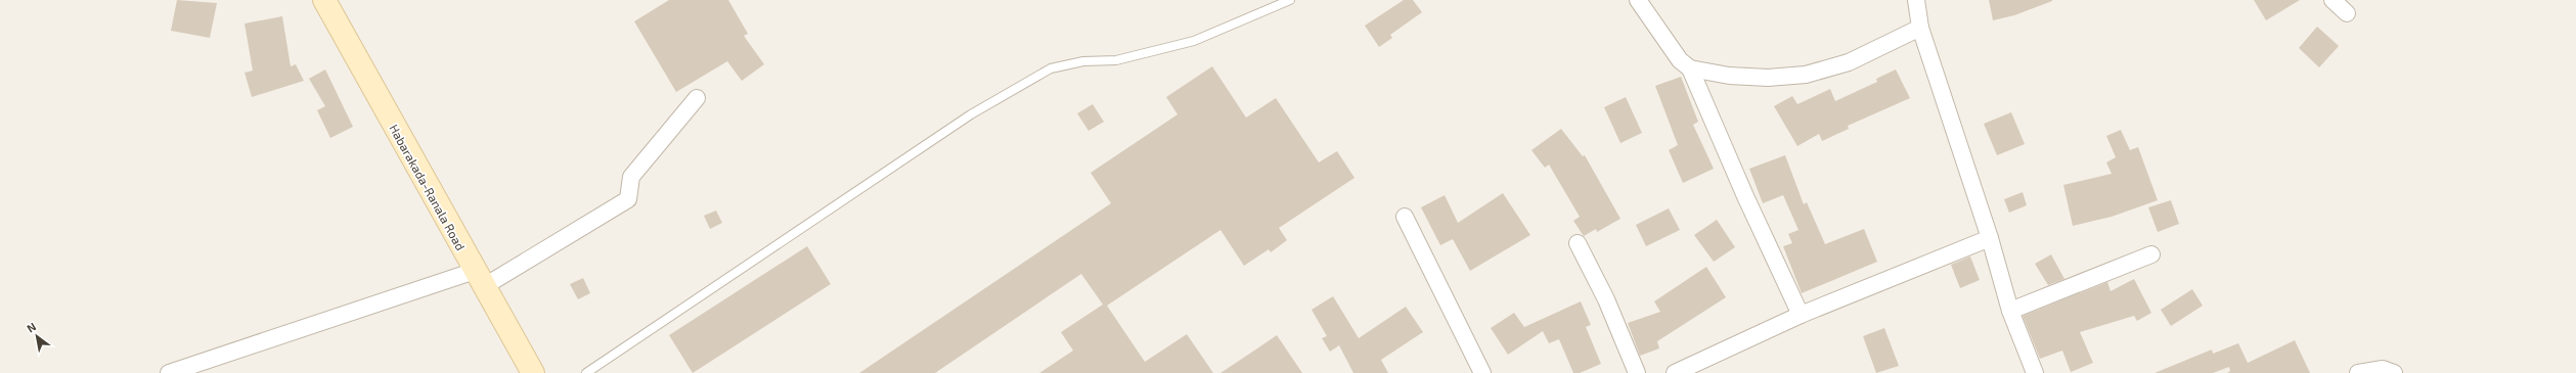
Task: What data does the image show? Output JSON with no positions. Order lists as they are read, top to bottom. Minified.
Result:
{"streets":{"main road":["Habarakada-Ranala Road"]},"north":"top left"}
